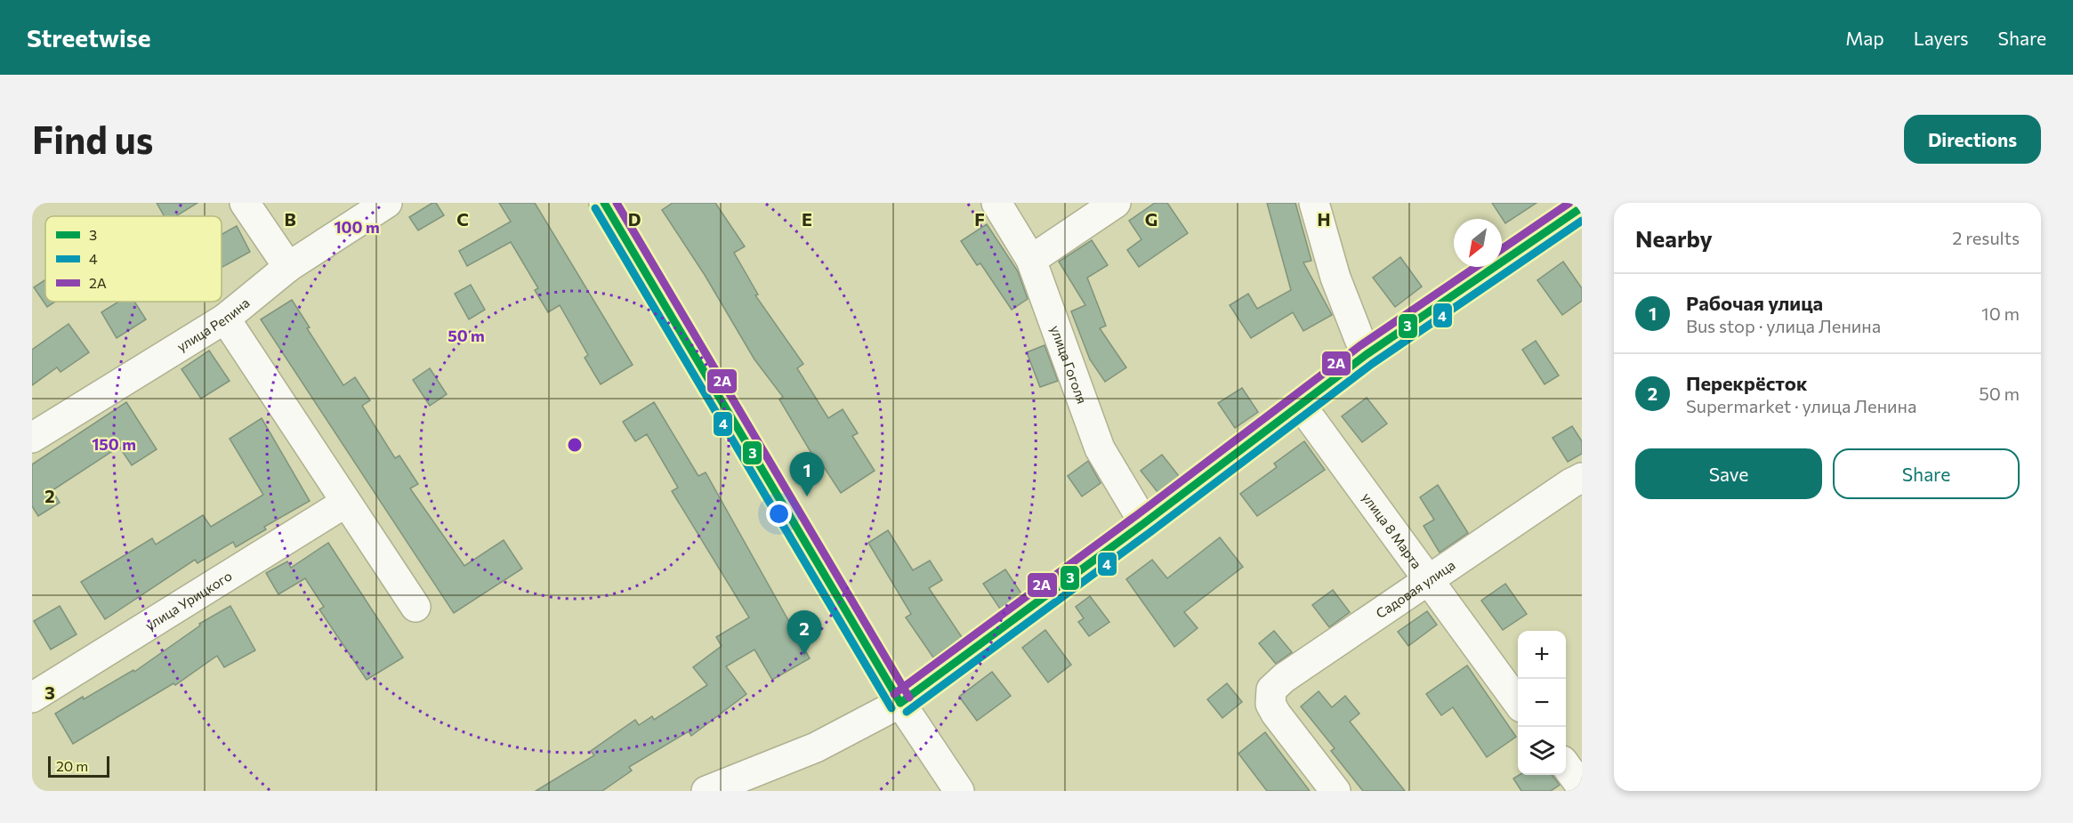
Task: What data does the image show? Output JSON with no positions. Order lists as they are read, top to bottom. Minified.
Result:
{"streets":{"street":["улица Репина","улица Гоголя","улица 8 Марта","Садовая улица","улица Урицкого"]},"crossings":[["улица 8 Марта","Садовая улица"]],"lines":["transit line 3","transit line 2А","transit line 4"],"legend":["3","4","2А"],"scale_bar":"20 m","north":"bottom left","page":{"header":"Streetwise","nav":["Map","Layers","Share"],"buttons":["Directions",["Save","Share"]],"title":"Find us","heading":["Nearby","2 results"],"list":[{"mark":"1","name":"Рабочая улица","note":"Bus stop · улица Ленина","value":"10 m"},{"mark":"2","name":"Перекрёсток","note":"Supermarket · улица Ленина","value":"50 m"}],"pins":["1","2"],"map_buttons":["+","−"],"scale":"20 m"},"grid":{"columns":["B","C","D","E","F","G","H"],"rows":["2","3"]},"rings":["100 m","50 m","150 m"]}
